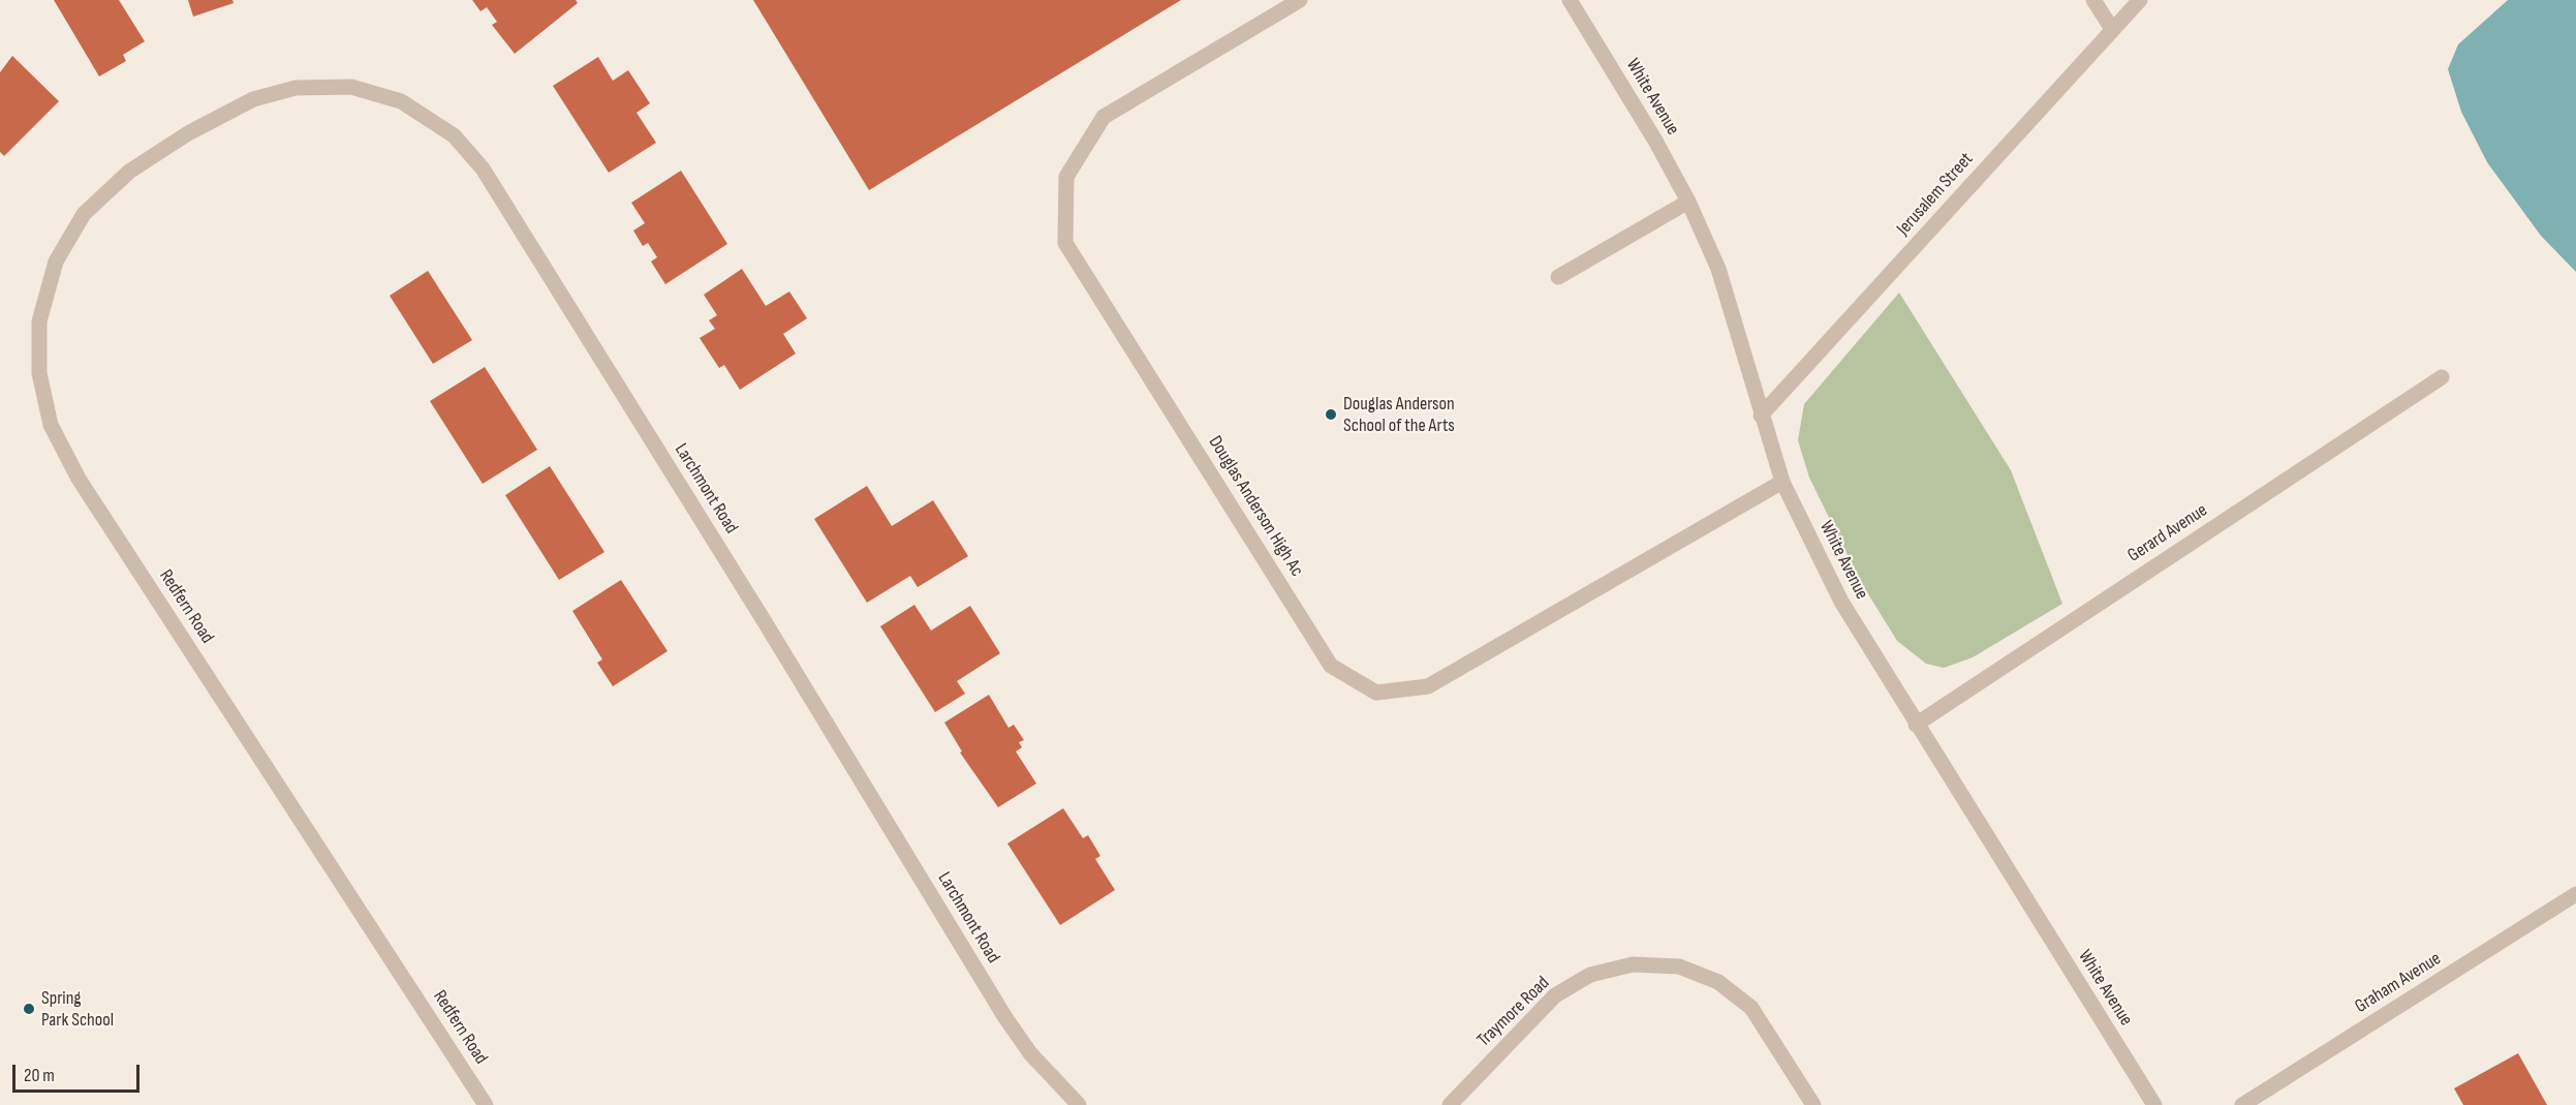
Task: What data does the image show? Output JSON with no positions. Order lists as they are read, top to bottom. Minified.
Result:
{"streets":{"street":["White Avenue","Jerusalem Street","Larchmont Road","Douglas Anderson High Ac","Gerard Avenue","Redfern Road","Graham Avenue","Traymore Road"]},"crossings":[["White Avenue","Jerusalem Street"],["White Avenue","Douglas Anderson High Ac"],["White Avenue","Gerard Avenue"],["Larchmont Road","Redfern Road"]],"places":["Douglas Anderson School of the Arts","Spring Park School"],"scale_bar":"20 m"}
